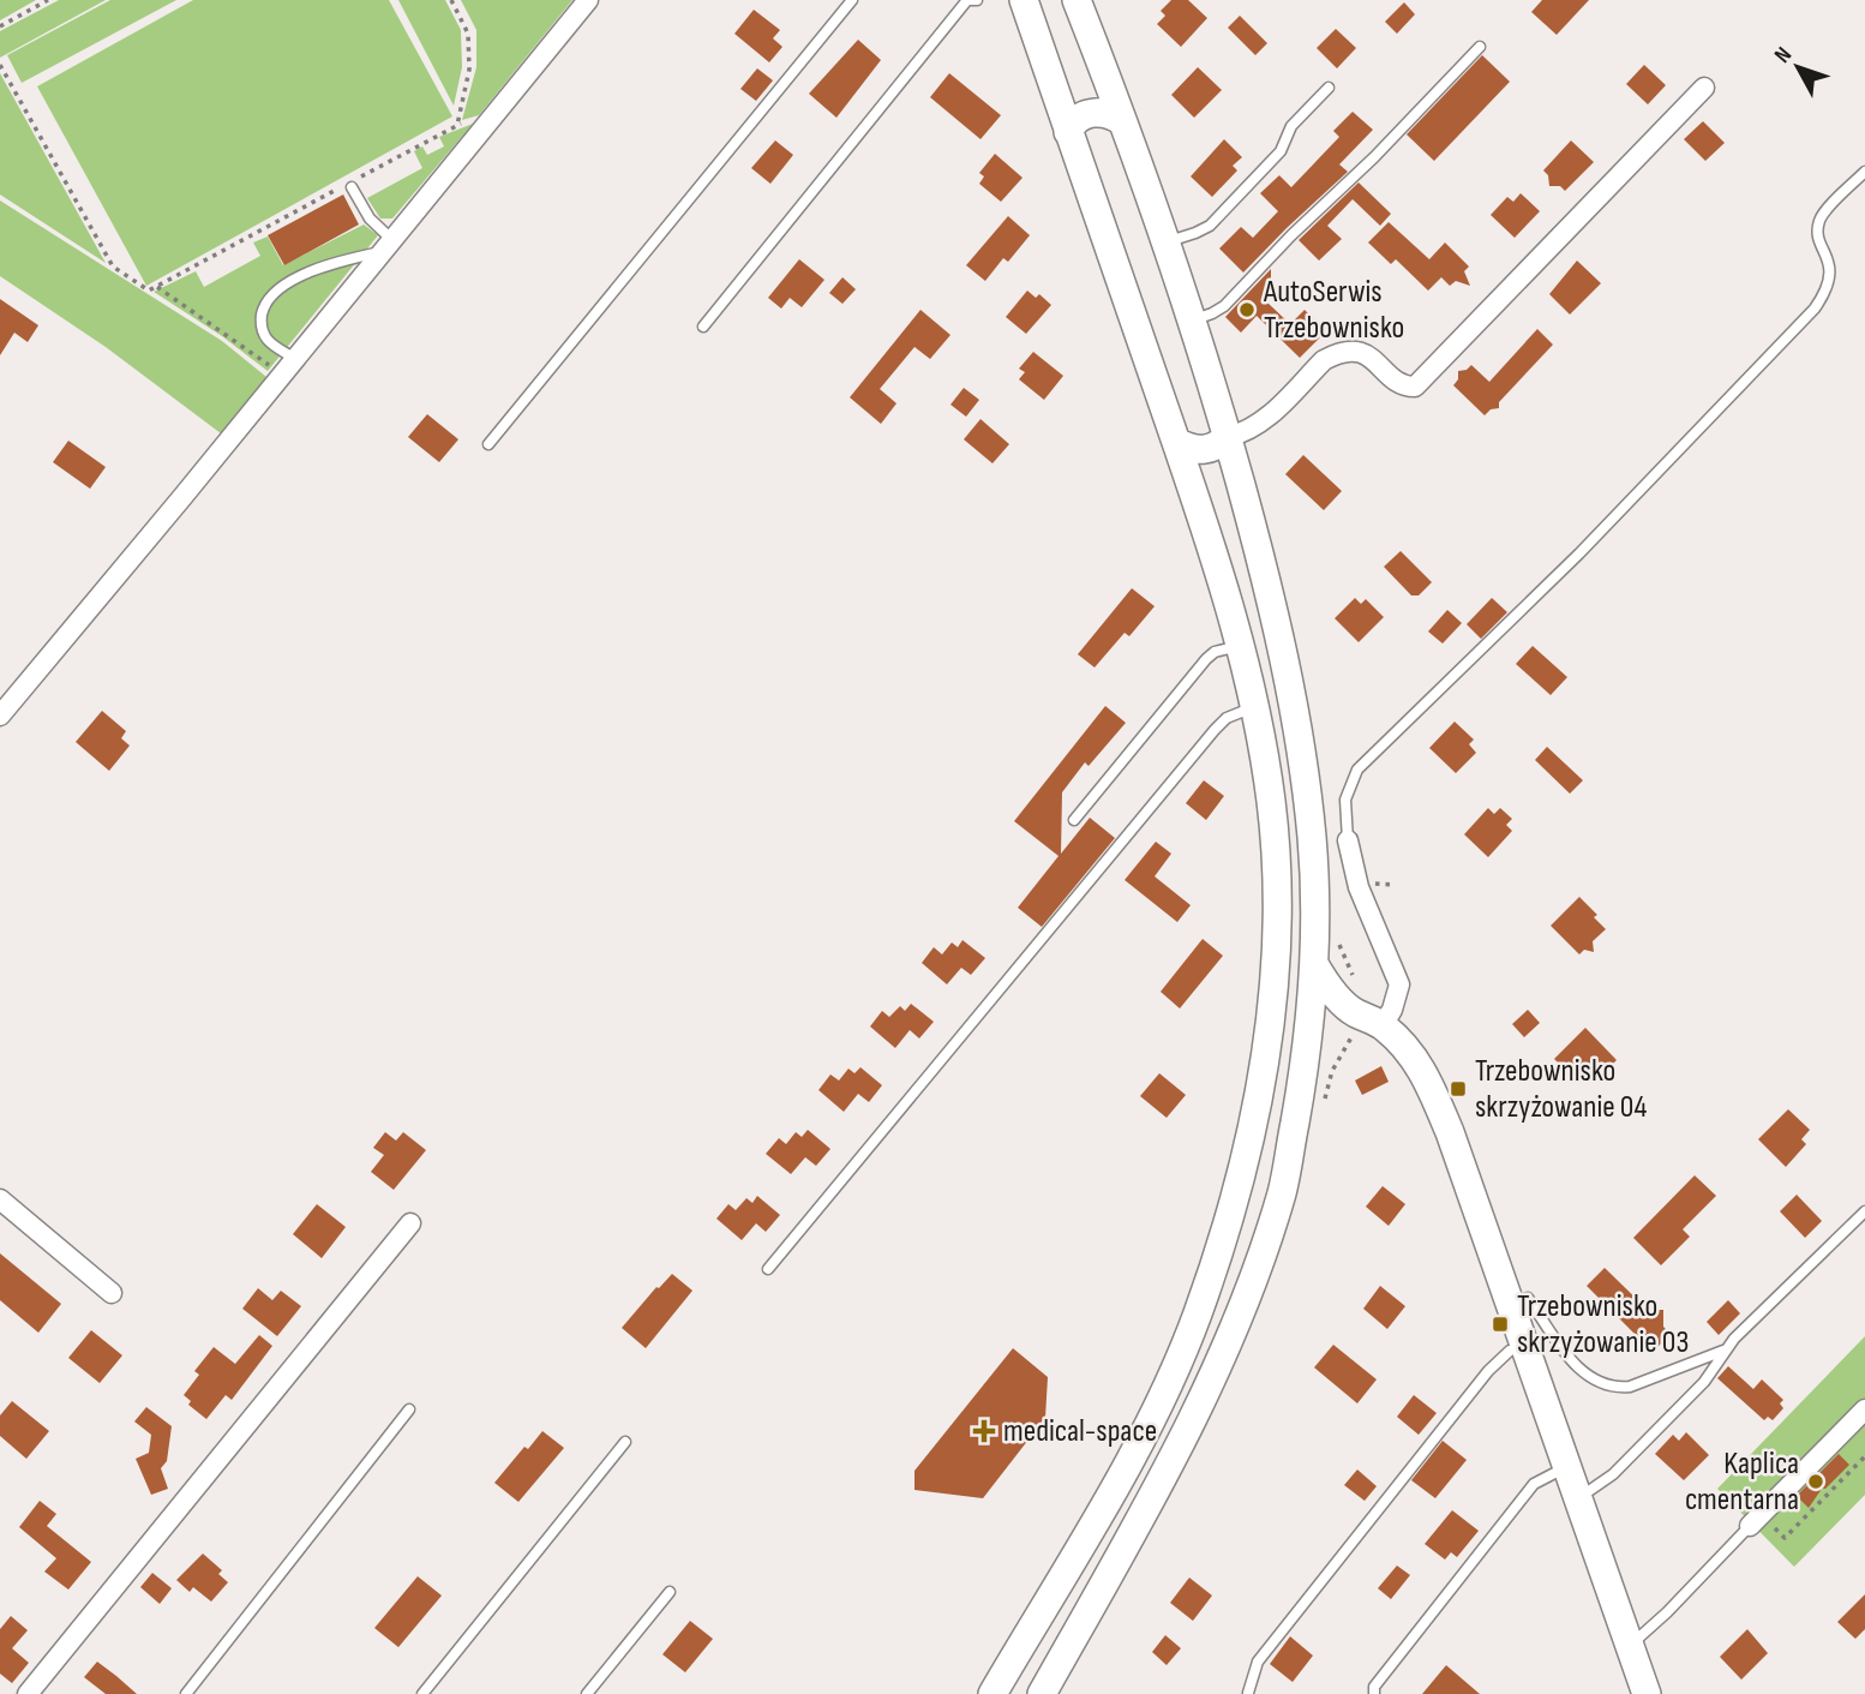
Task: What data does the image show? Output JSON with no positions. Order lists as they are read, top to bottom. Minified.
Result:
{"places":{"other":["AutoSerwis Trzebownisko","Kaplica cmentarna"],"transit":["Trzebownisko skrzyżowanie 04","Trzebownisko skrzyżowanie 03"],"health":["medical-space"]},"north":"top left"}
